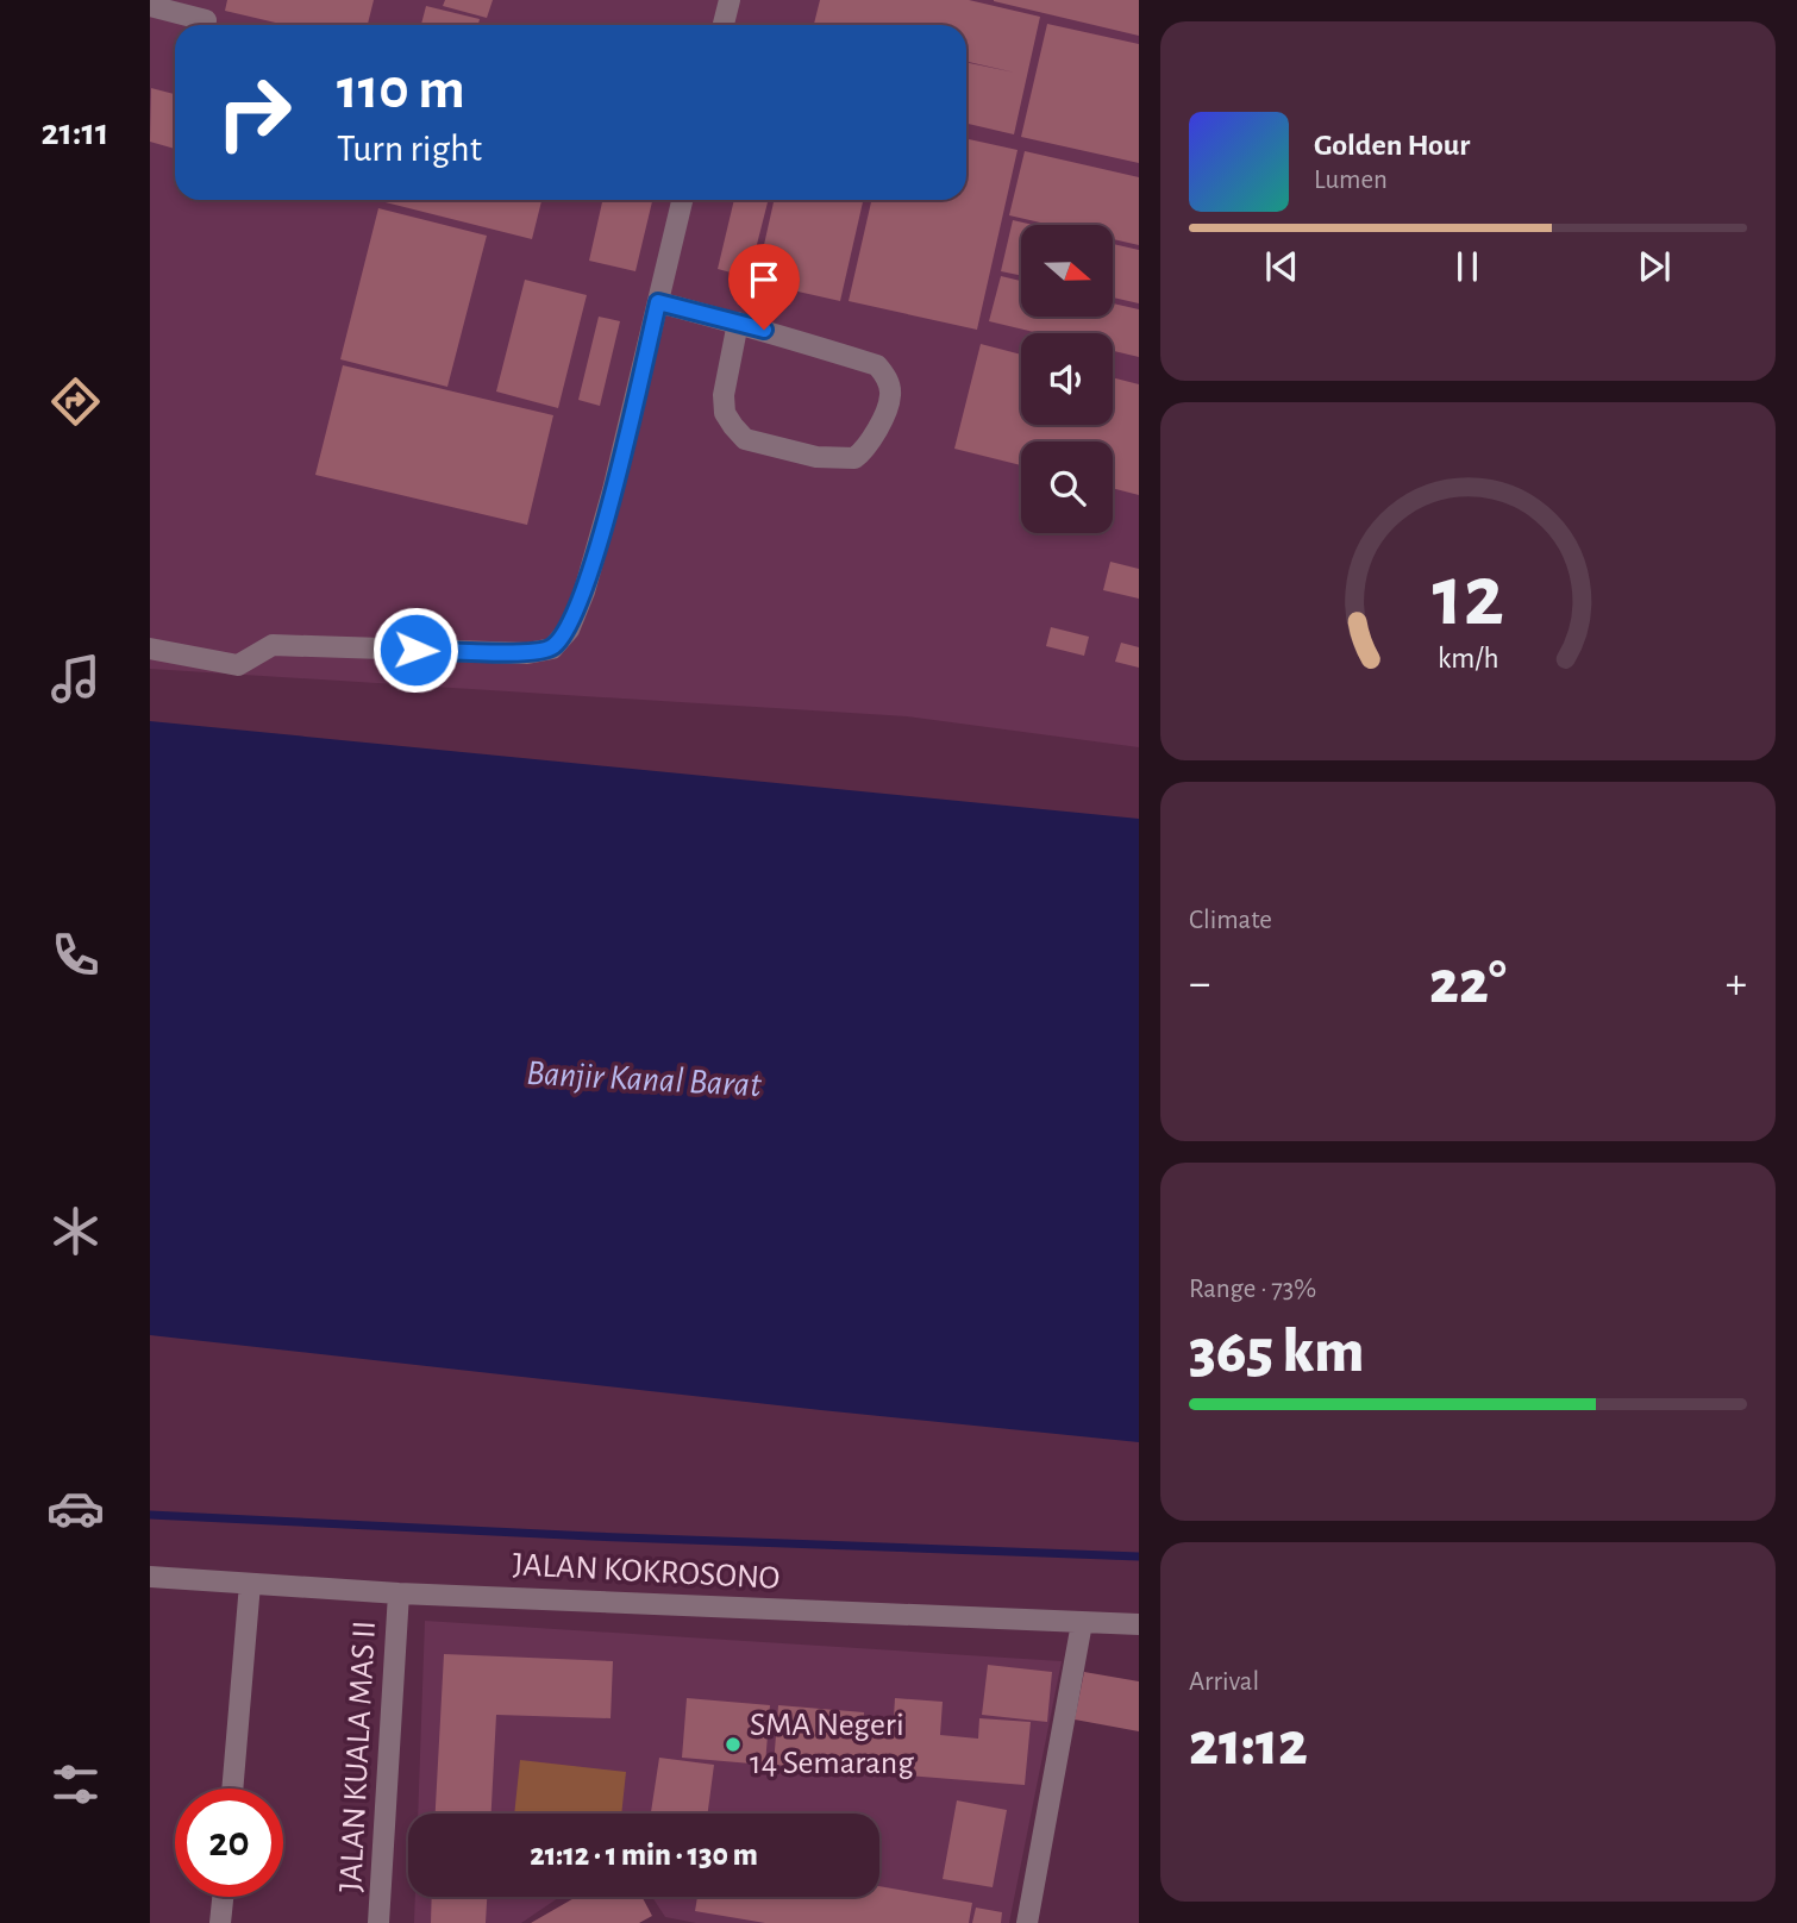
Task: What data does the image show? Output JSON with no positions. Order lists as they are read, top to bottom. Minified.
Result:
{"streets":{"street":["JALAN KOKROSONO","JALAN KUALA MAS II"]},"crossings":[["JALAN KOKROSONO","JALAN KUALA MAS II"]],"water":["Banjir Kanal Barat"],"places":["SMA Negeri 14 Semarang"],"north":"right","page":{"tabs":"21:11","turn":["110 m","Turn right"],"song":["Golden Hour","Lumen"],"tile":["Climate",["Range · 73%","365 km"],["Arrival","21:12"]],"heat":["−","22°","+"],"limit":"20","trip":"21:12 · 1 min · 130 m","gauge":["12","km/h"]}}
